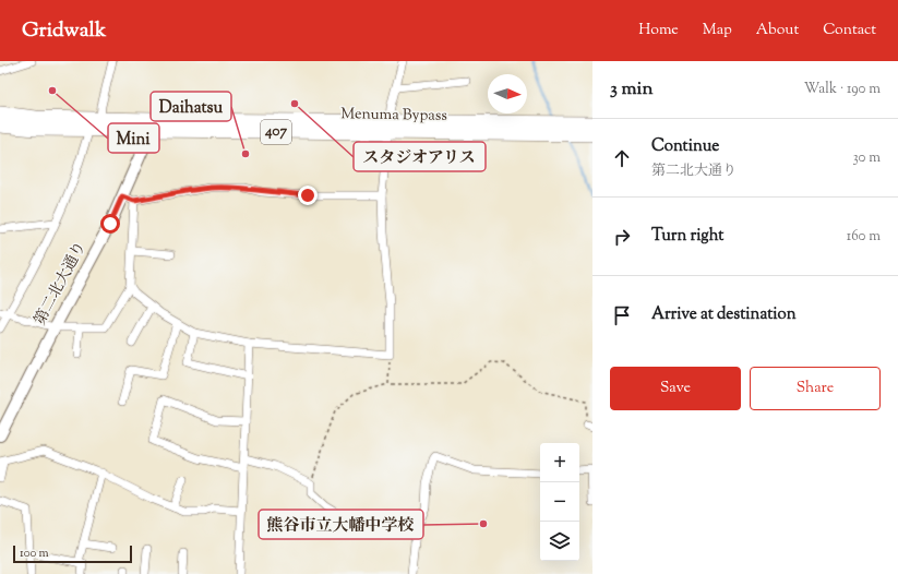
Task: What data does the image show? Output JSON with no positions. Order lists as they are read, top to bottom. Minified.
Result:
{"streets":{"highway":["Menuma Bypass","407"],"street":["第二北大通り"]},"crossings":[["Menuma Bypass","407"],["Menuma Bypass","第二北大通り"]],"places":["Mini","スタジオアリス","Daihatsu","熊谷市立大幡中学校"],"scale_bar":"100 m","north":"right","page":{"header":"Gridwalk","nav":["Home","Map","About","Contact"],"heading":["3 min","Walk · 190 m"],"list":[["Continue","第二北大通り","30 m"],["Turn right","160 m"],"Arrive at destination"],"buttons":["Save","Share"],"map_buttons":["+","−"],"scale":"100 m"}}
